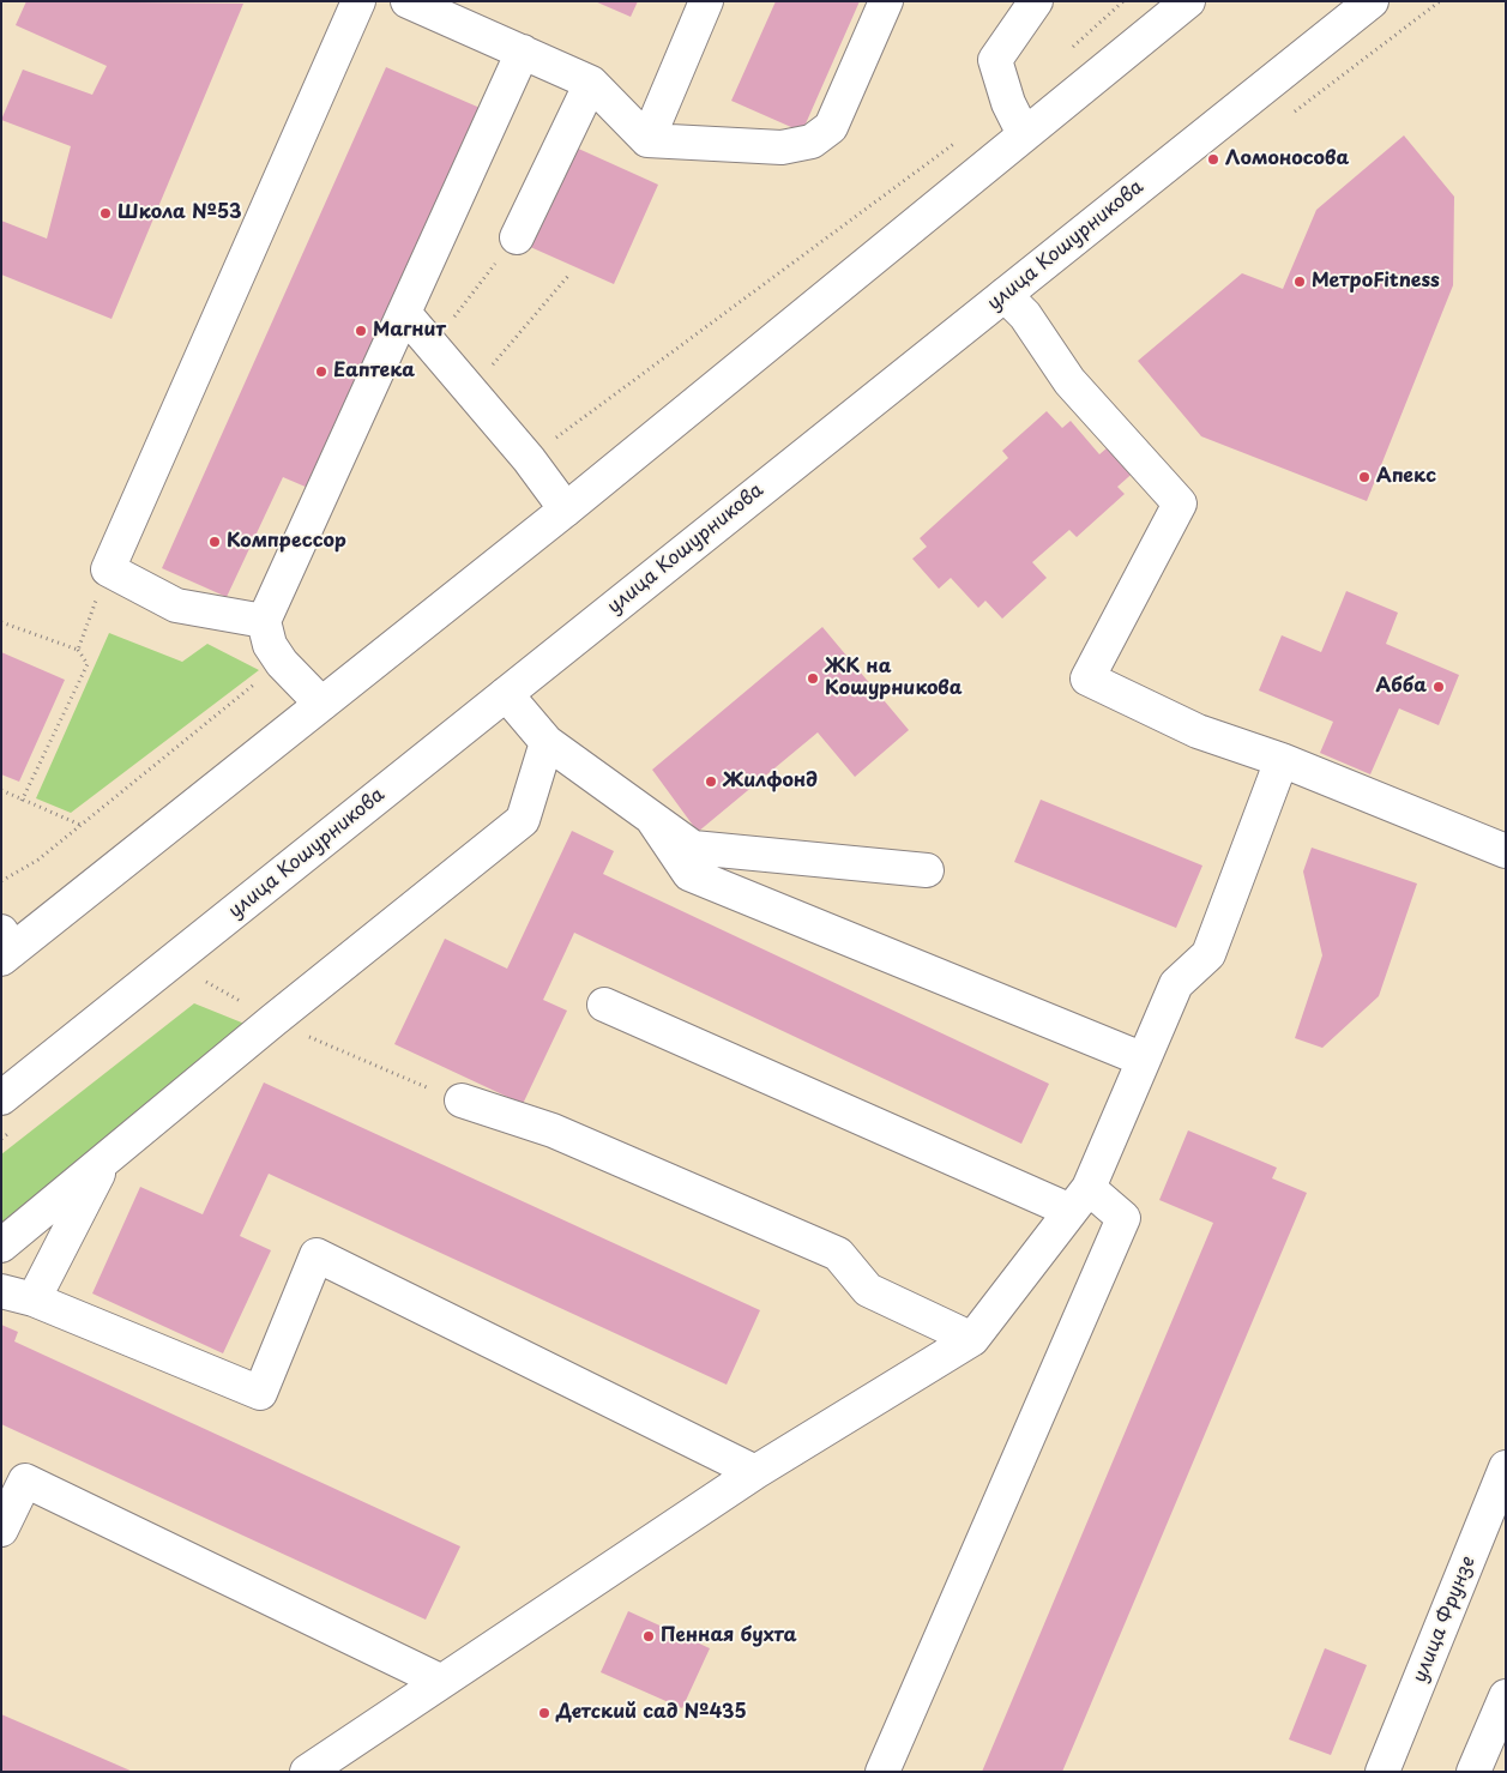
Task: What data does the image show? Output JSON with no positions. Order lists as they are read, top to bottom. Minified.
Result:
{"streets":{"main road":["улица Кошурникова","улица Фрунзе"]},"places":["Ломоносова","Школа №53","МетроFitness","Магнит","Еаптека","Апекс","Компрессор","ЖК на Кошурникова","Абба","Жилфонд","Пенная бухта","Детский сад №435"]}
